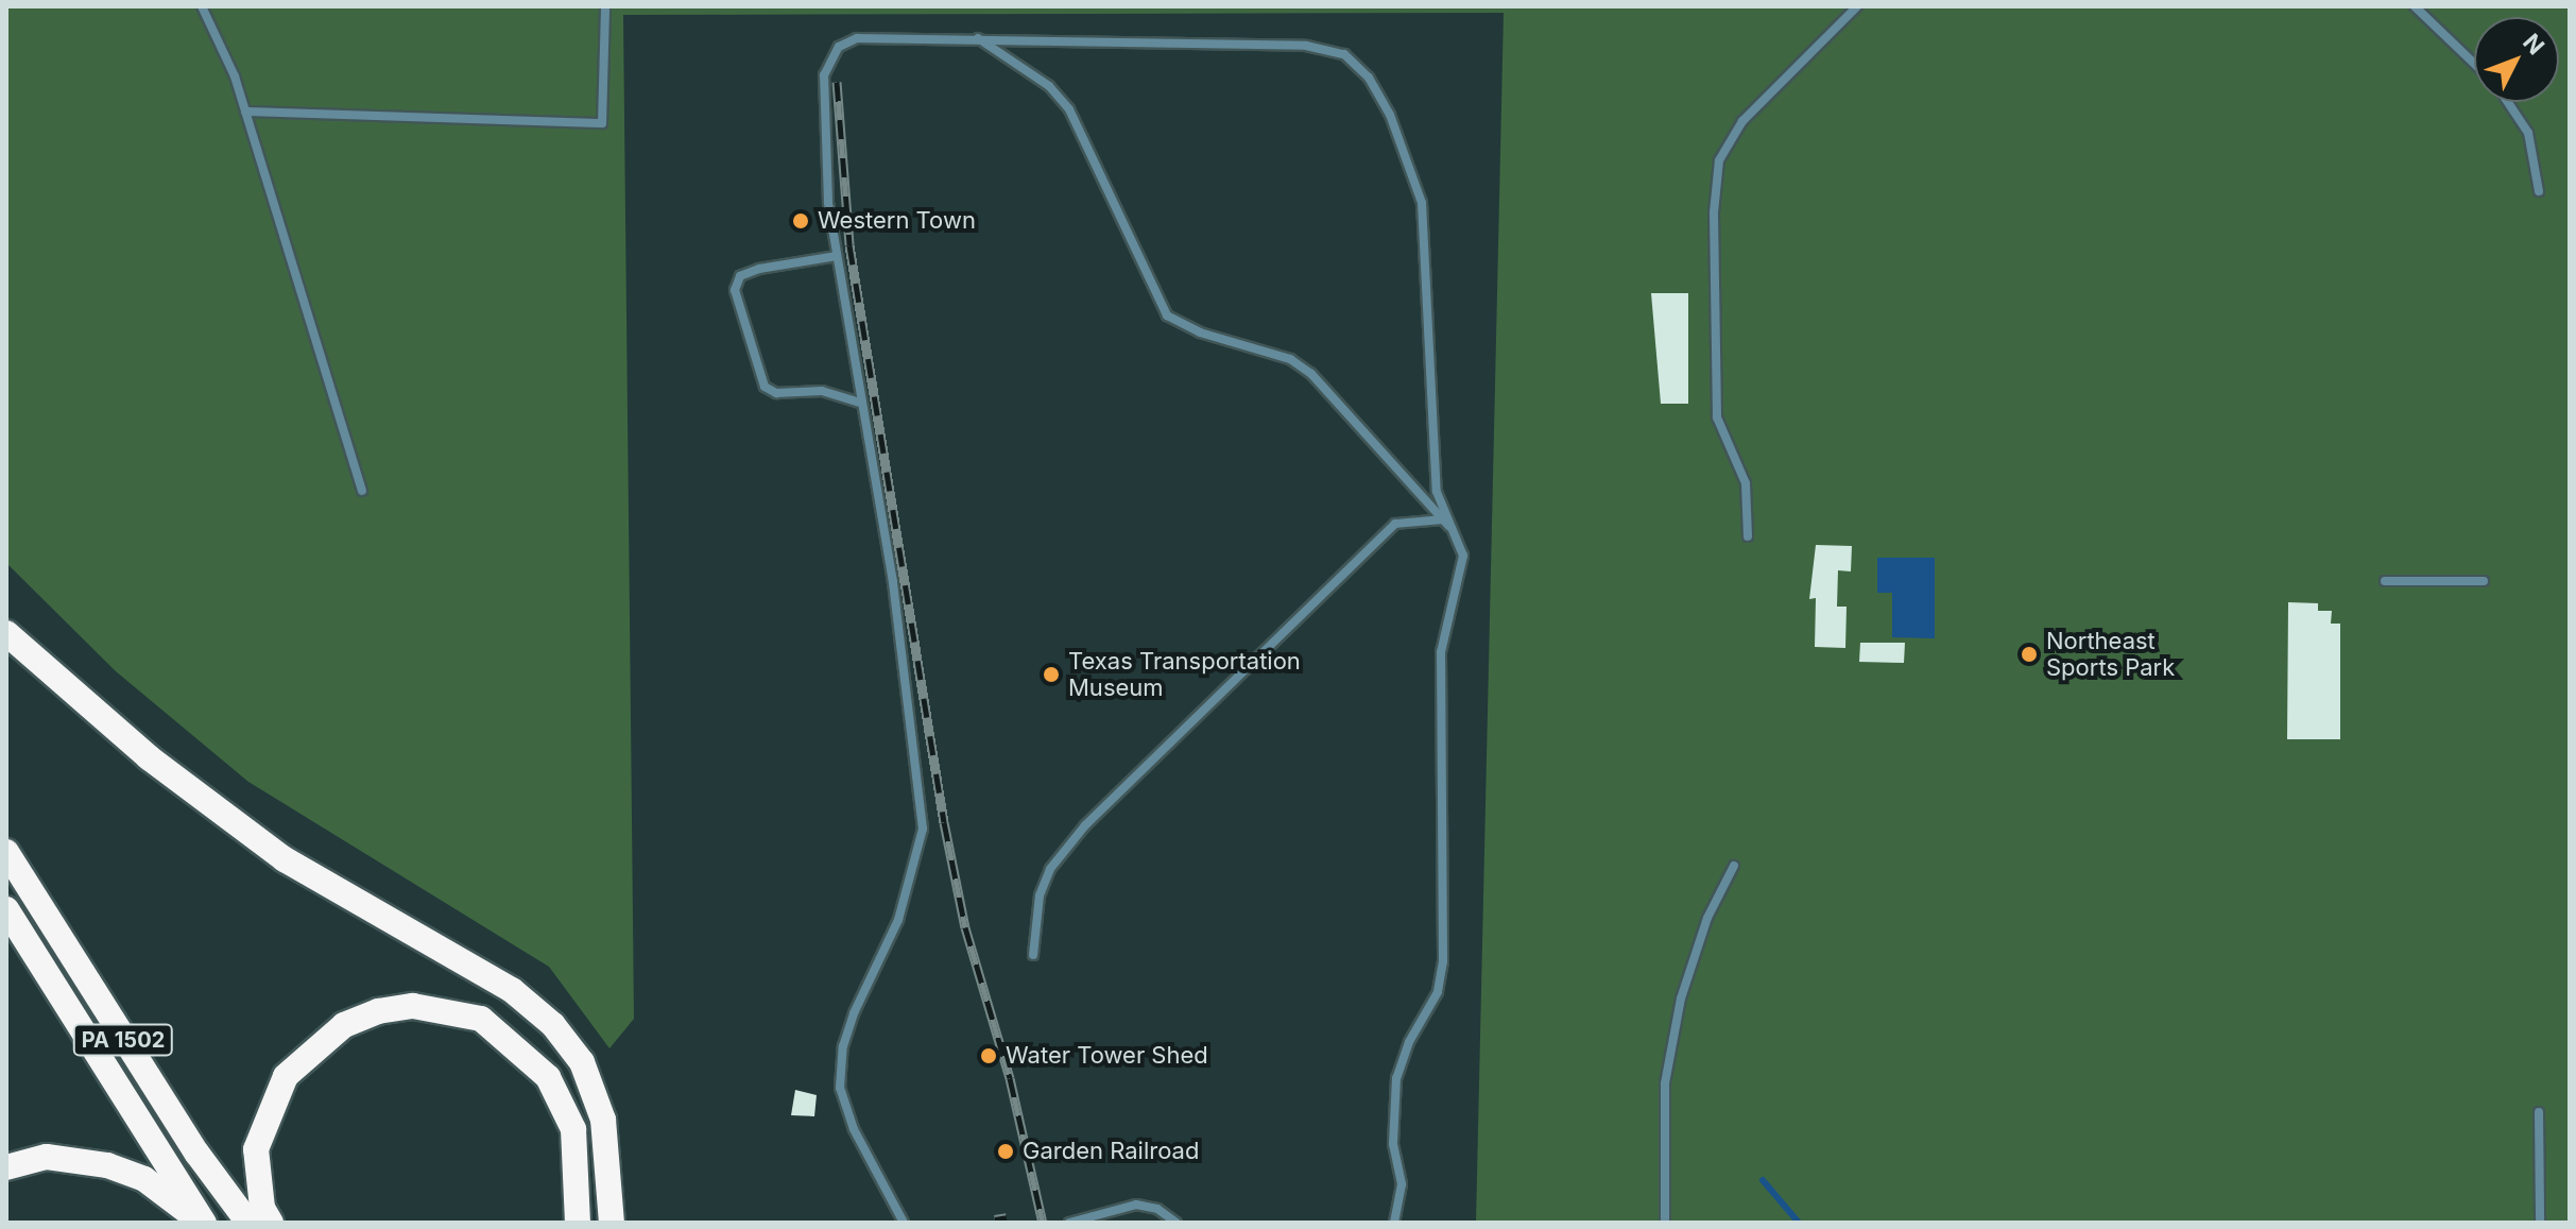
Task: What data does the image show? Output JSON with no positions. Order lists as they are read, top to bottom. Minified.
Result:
{"streets":{"highway":["PA 1502"]},"places":["Western Town","Northeast Sports Park","Texas Transportation Museum","Water Tower Shed","Garden Railroad"],"north":"top right"}
